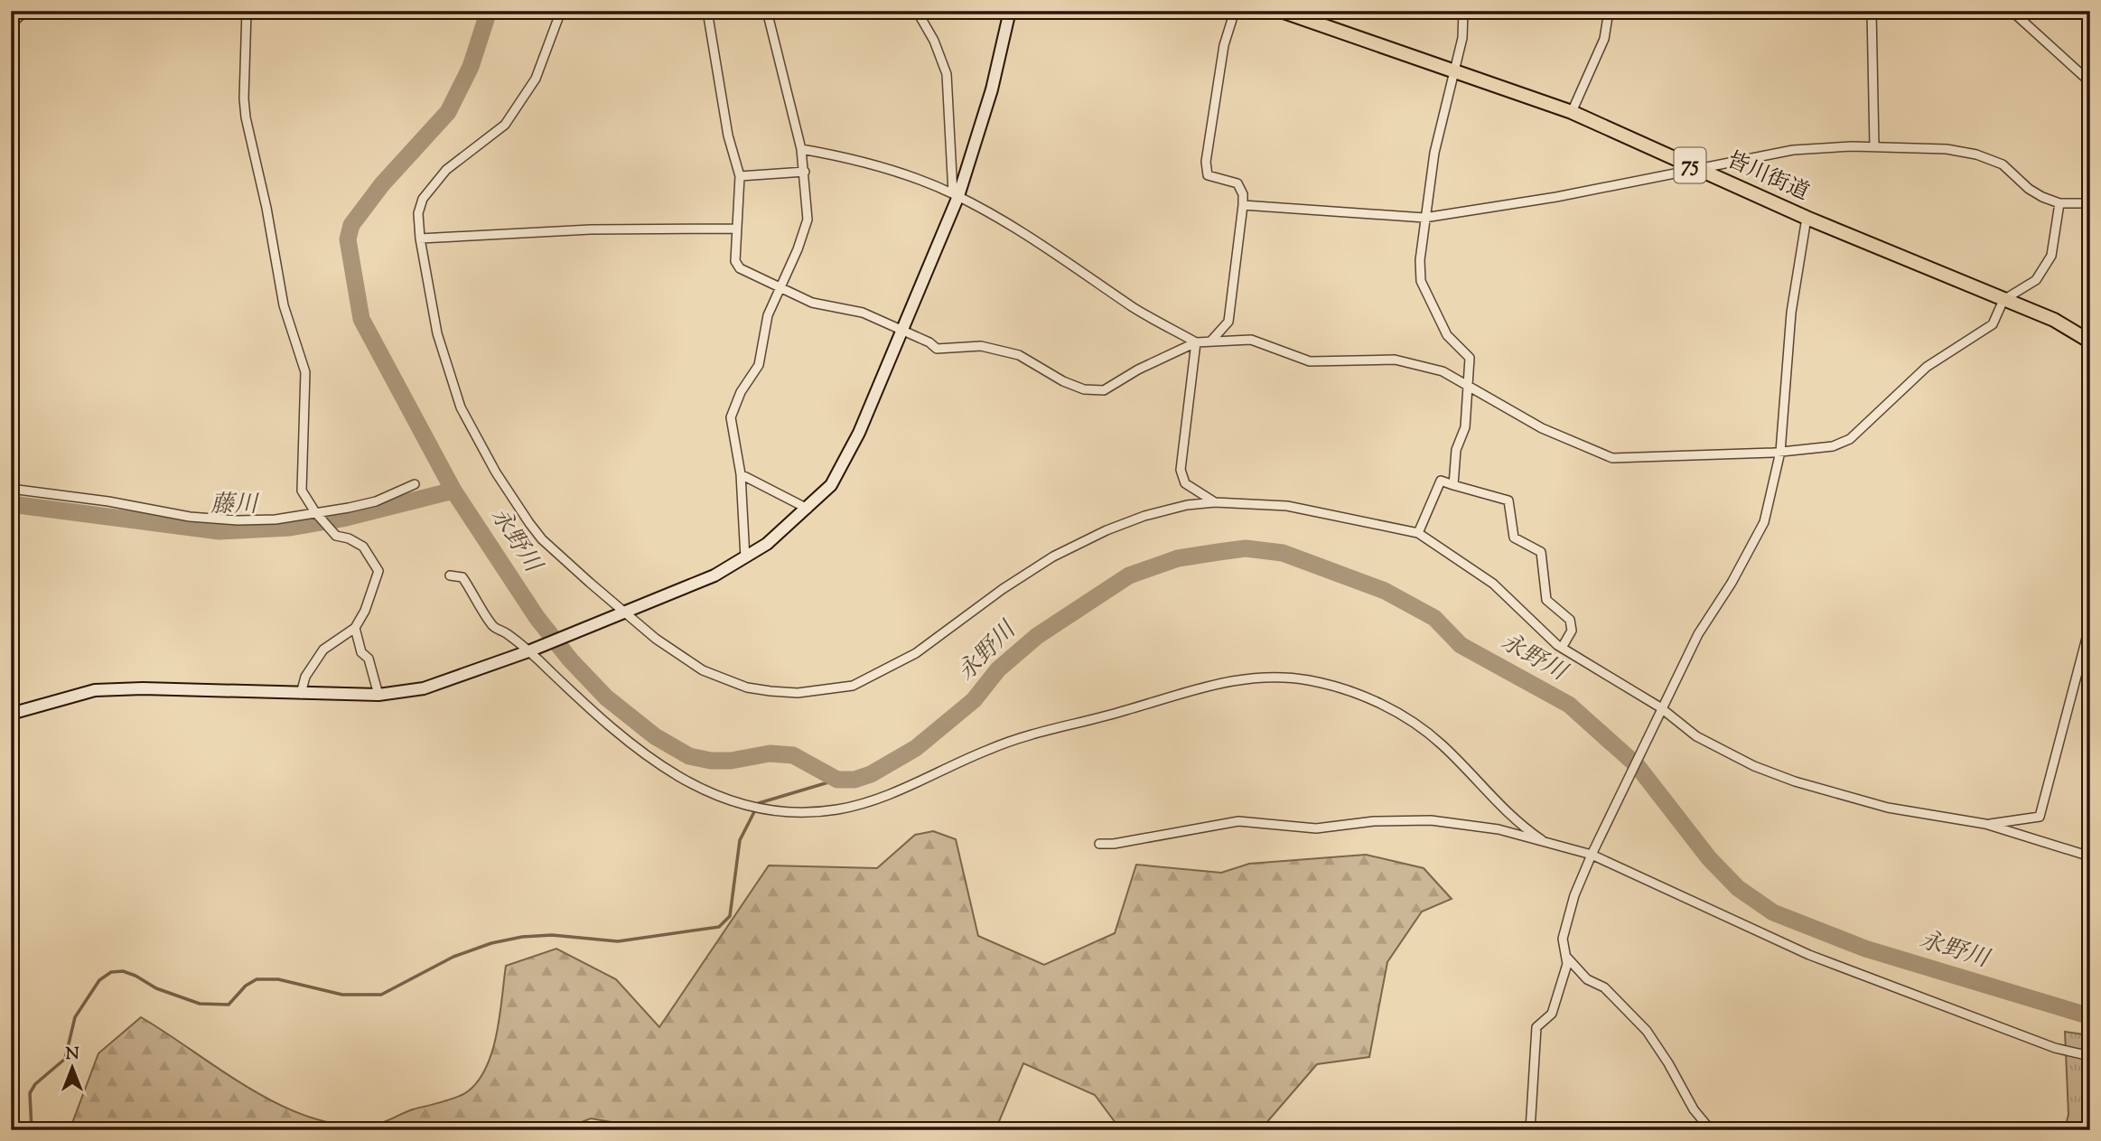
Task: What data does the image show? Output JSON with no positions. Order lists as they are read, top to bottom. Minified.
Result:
{"streets":{"main road":["75","皆川街道"]},"water":["藤川","永野川"],"north":"top"}
